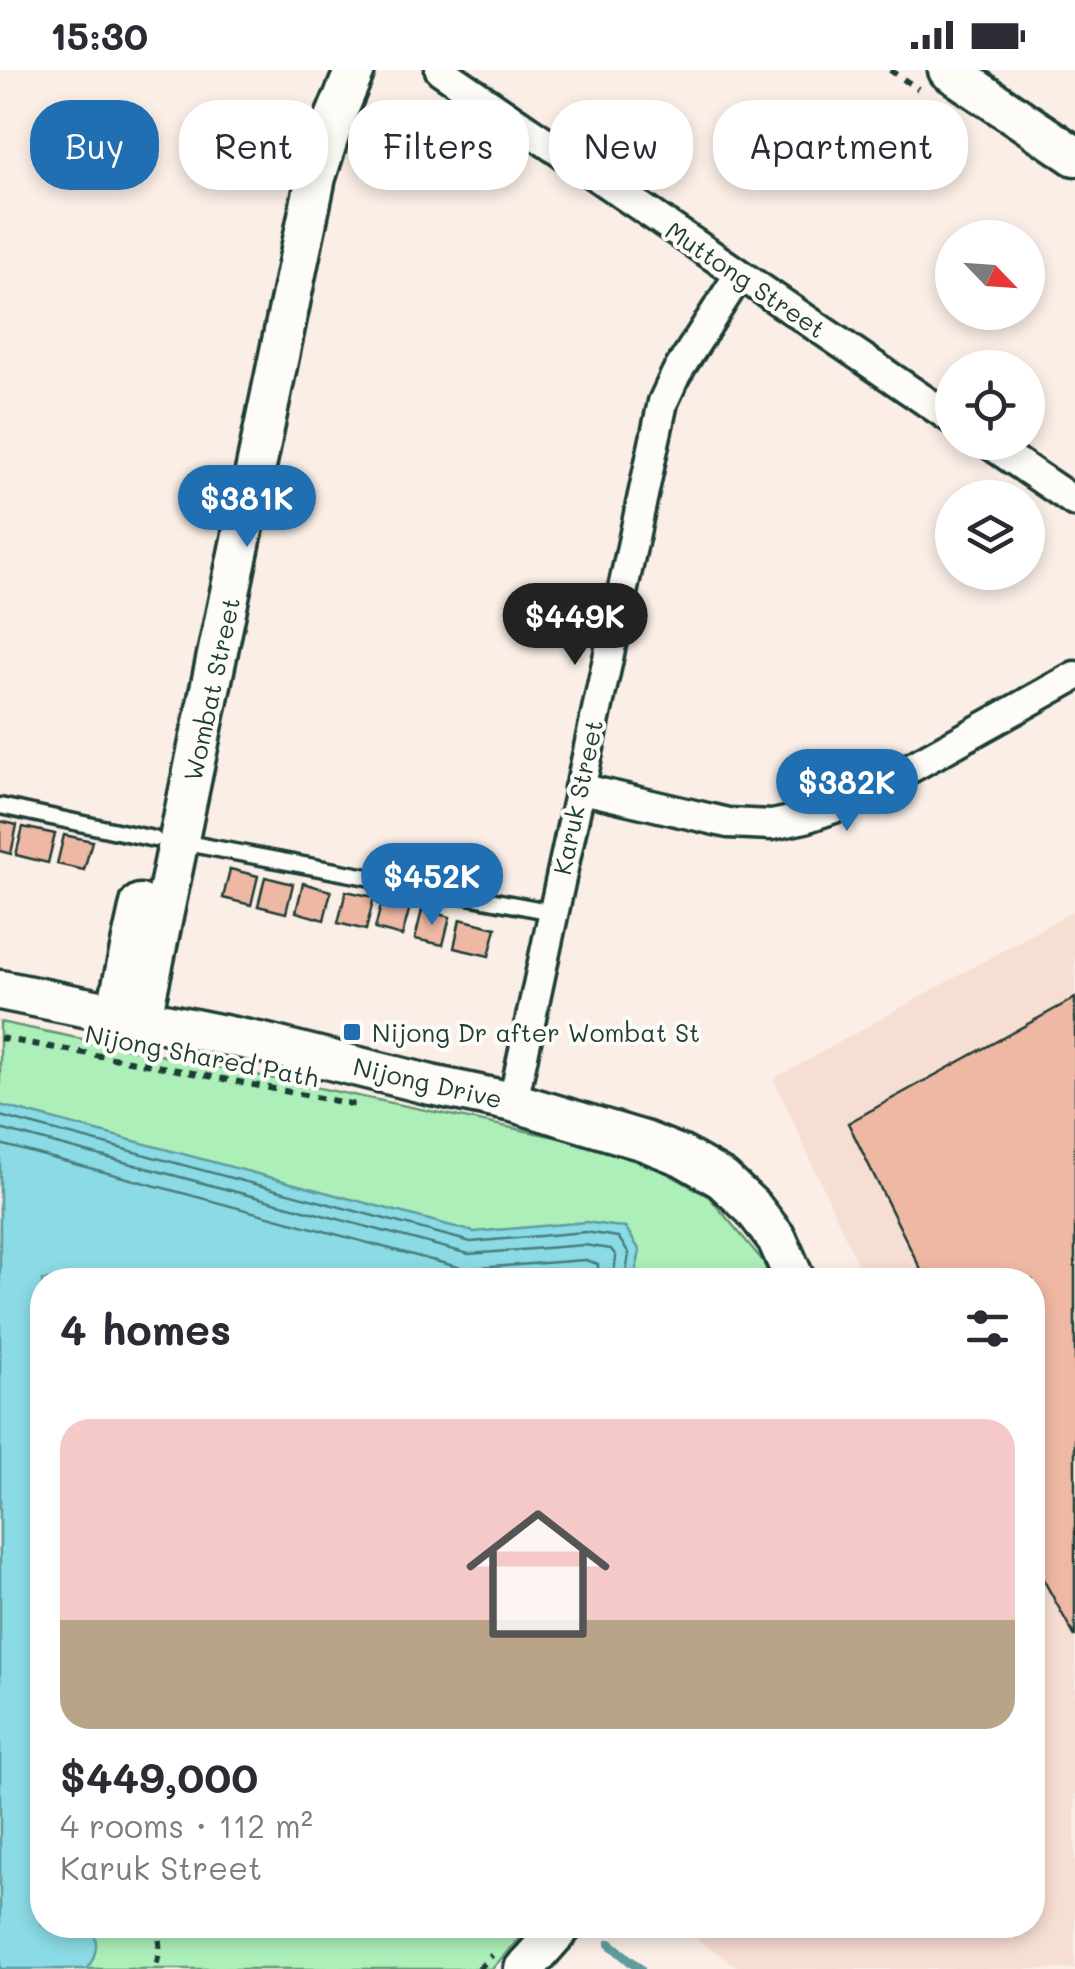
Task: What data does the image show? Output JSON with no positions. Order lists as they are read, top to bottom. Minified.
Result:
{"streets":{"street":["Muttong Street","Wombat Street","Karuk Street","Nijong Drive"],"path":["Nijong Shared Path"]},"crossings":[["Muttong Street","Karuk Street"],["Wombat Street","Nijong Drive"],["Karuk Street","Nijong Drive"]],"places":{"transit":["Nijong Dr after Wombat St"]},"north":"bottom right","page":{"status":"15:30","chip":["Buy","Rent","Filters","New","Apartment"],"price":["$381K","$449K","$382K","$452K"],"heading":"4 homes","list":[{"name":"$449,000","note":"4 rooms · 112 m² · Karuk Street"}]}}
